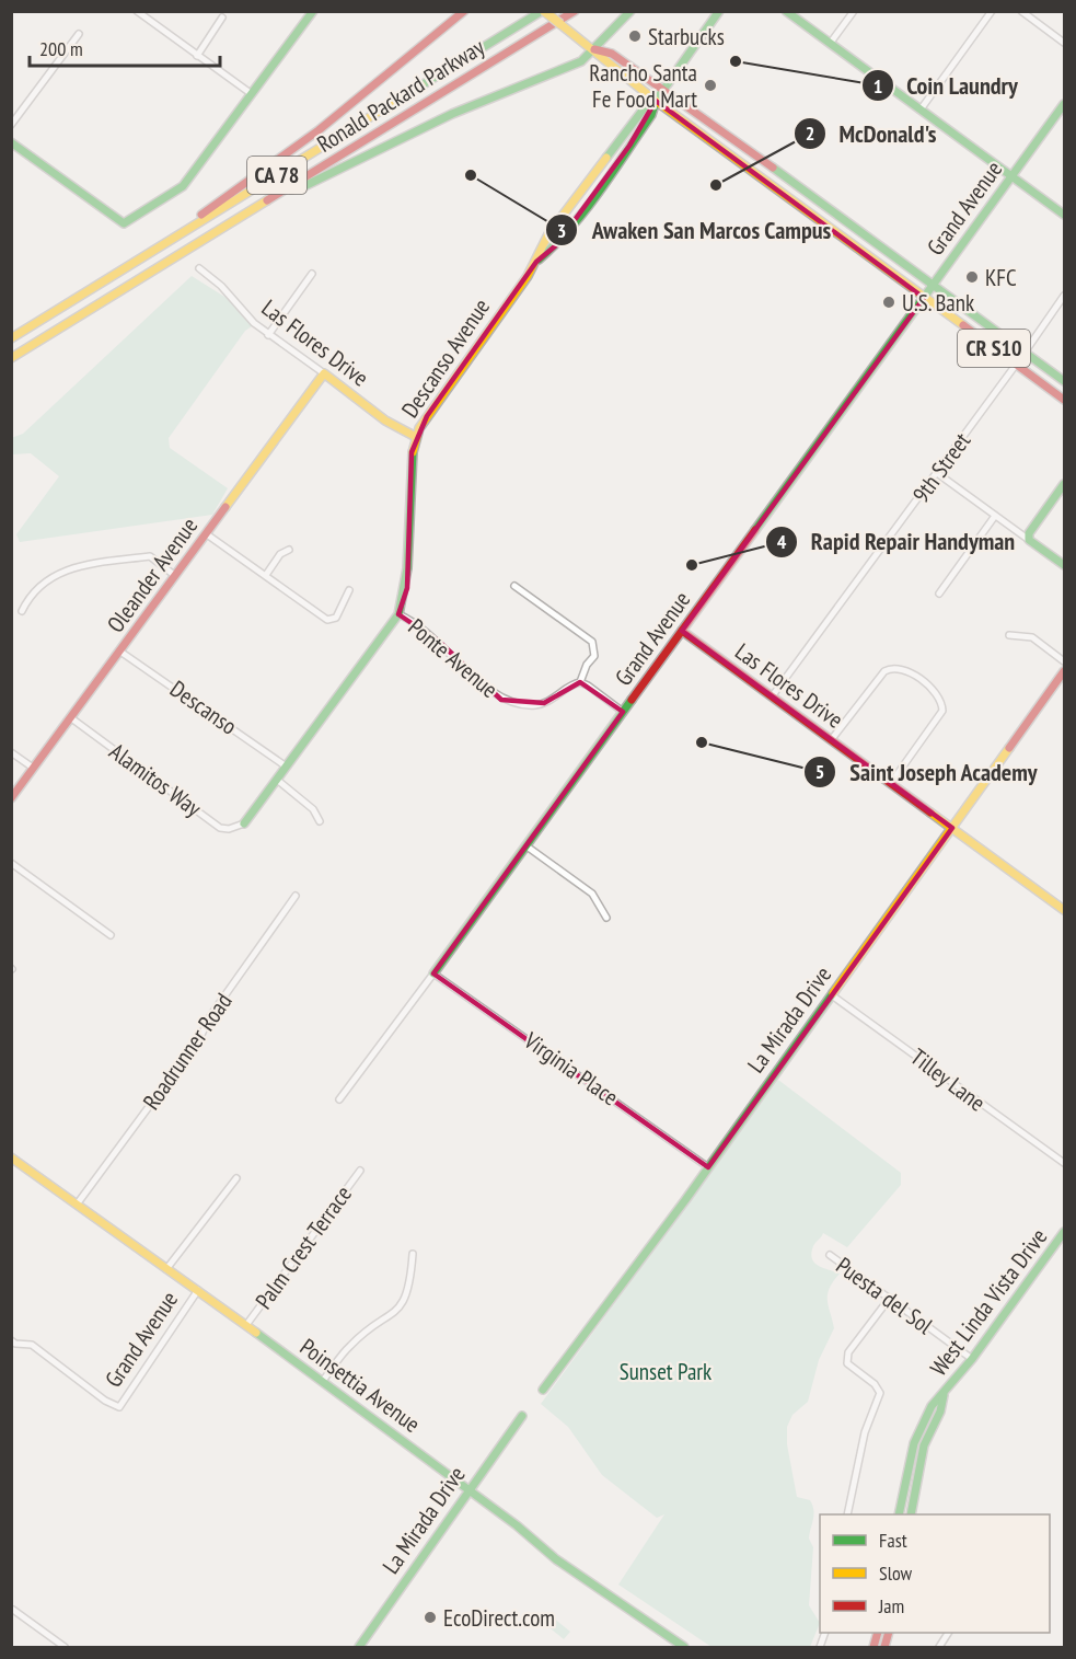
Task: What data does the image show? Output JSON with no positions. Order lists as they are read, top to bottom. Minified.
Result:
{"streets":{"main road":["Ronald Packard Parkway","CA 78","Grand Avenue","Las Flores Drive","CR S10","Descanso Avenue","Oleander Avenue","La Mirada Drive","West Linda Vista Drive","Poinsettia Avenue"],"street":["9th Street","Ponte Avenue","Descanso","Alamitos Way","Roadrunner Road","Virginia Place","Tilley Lane","Palm Crest Terrace","Puesta del Sol"]},"crossings":[["Ronald Packard Parkway","CR S10"],["Grand Avenue","Las Flores Drive"],["Grand Avenue","CR S10"],["Grand Avenue","Virginia Place"],["Grand Avenue","Poinsettia Avenue"],["Las Flores Drive","Descanso Avenue"],["Las Flores Drive","9th Street"],["Las Flores Drive","Oleander Avenue"],["Las Flores Drive","La Mirada Drive"],["CR S10","Descanso Avenue"],["CR S10","9th Street"],["Descanso Avenue","Ponte Avenue"],["Descanso Avenue","Descanso"],["Descanso Avenue","Alamitos Way"],["Oleander Avenue","Descanso"],["Oleander Avenue","Alamitos Way"],["La Mirada Drive","Virginia Place"],["La Mirada Drive","Tilley Lane"],["La Mirada Drive","Poinsettia Avenue"],["Roadrunner Road","Poinsettia Avenue"],["Palm Crest Terrace","Poinsettia Avenue"],["Puesta del Sol","West Linda Vista Drive"]],"parks":["Sunset Park"],"places":["Starbucks","Coin Laundry","Rancho Santa Fe Food Mart","Awaken San Marcos Campus","McDonald's","KFC","U.S. Bank","Rapid Repair Handyman","Saint Joseph Academy","EcoDirect.com"],"legend":["Fast","Slow","Jam"],"scale_bar":"200 m"}
